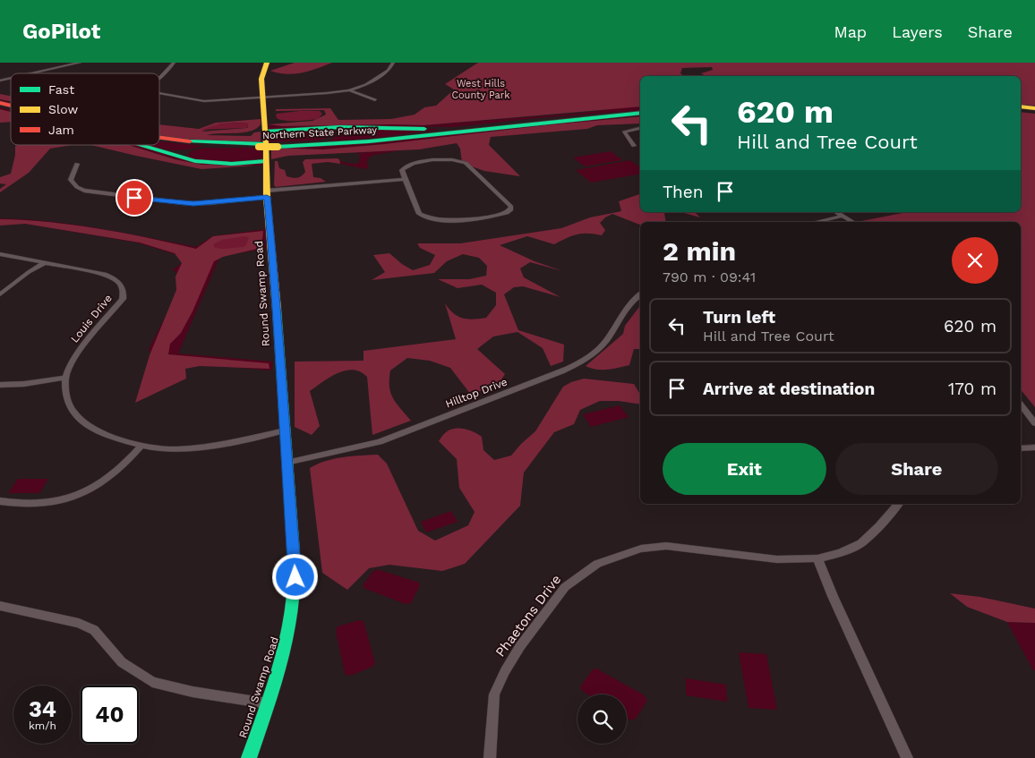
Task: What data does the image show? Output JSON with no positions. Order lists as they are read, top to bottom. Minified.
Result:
{"streets":{"main road":["Northern State Parkway","Round Swamp Road"],"street":["Louis Drive","Hilltop Drive","Phaetons Drive"]},"crossings":[["Round Swamp Road","Hilltop Drive"]],"parks":["West Hills County Park"],"legend":["Fast","Slow","Jam"],"page":{"header":"GoPilot","nav":["Map","Layers","Share"],"turn":["620 m","Hill and Tree Court"],"then":"Then","heading":["2 min","790 m · 09:41"],"list":[{"name":"Turn left","note":"Hill and Tree Court","value":"620 m"},{"name":"Arrive at destination","value":"170 m"}],"buttons":["Exit","Share"],"speed":"34 km/h","limit":"40"}}
